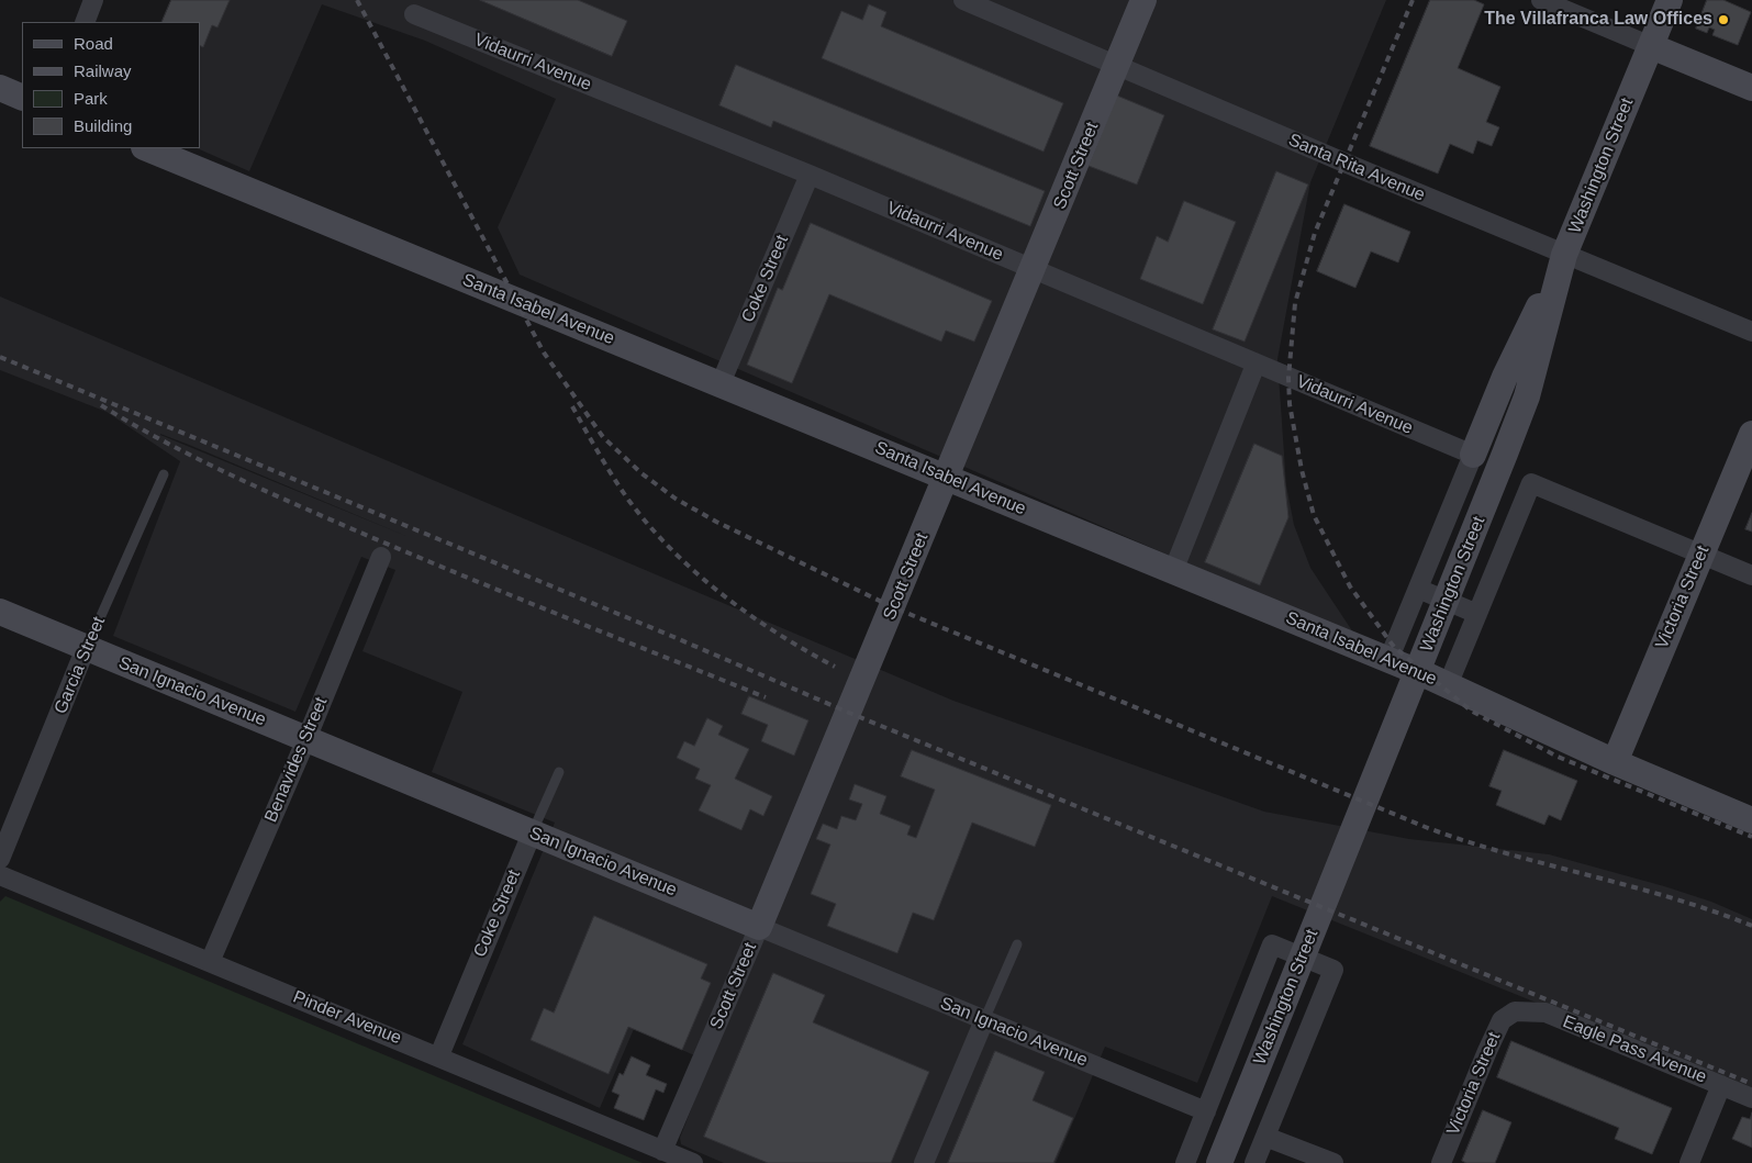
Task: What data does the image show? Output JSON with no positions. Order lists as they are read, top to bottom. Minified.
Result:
{"streets":{"main road":["Scott Street","Washington Street","Santa Isabel Avenue","Victoria Street","San Ignacio Avenue"],"street":["Vidaurri Avenue","Santa Rita Avenue","Coke Street","Garcia Street","Benavides Street","Pinder Avenue","Eagle Pass Avenue"]},"crossings":[["Vidaurri Avenue","Scott Street"],["Vidaurri Avenue","Washington Street"],["Vidaurri Avenue","Coke Street"],["Scott Street","Santa Rita Avenue"],["Scott Street","Santa Isabel Avenue"],["Scott Street","San Ignacio Avenue"],["Scott Street","Pinder Avenue"],["Washington Street","Santa Rita Avenue"],["Washington Street","Santa Isabel Avenue"],["Washington Street","Victoria Street"],["Coke Street","Santa Isabel Avenue"],["Coke Street","San Ignacio Avenue"],["Coke Street","Pinder Avenue"],["Santa Isabel Avenue","Victoria Street"],["Victoria Street","Eagle Pass Avenue"],["Garcia Street","San Ignacio Avenue"],["San Ignacio Avenue","Benavides Street"],["Benavides Street","Pinder Avenue"]],"places":["The Villafranca Law Offices"],"legend":["Road","Railway","Park","Building"]}
